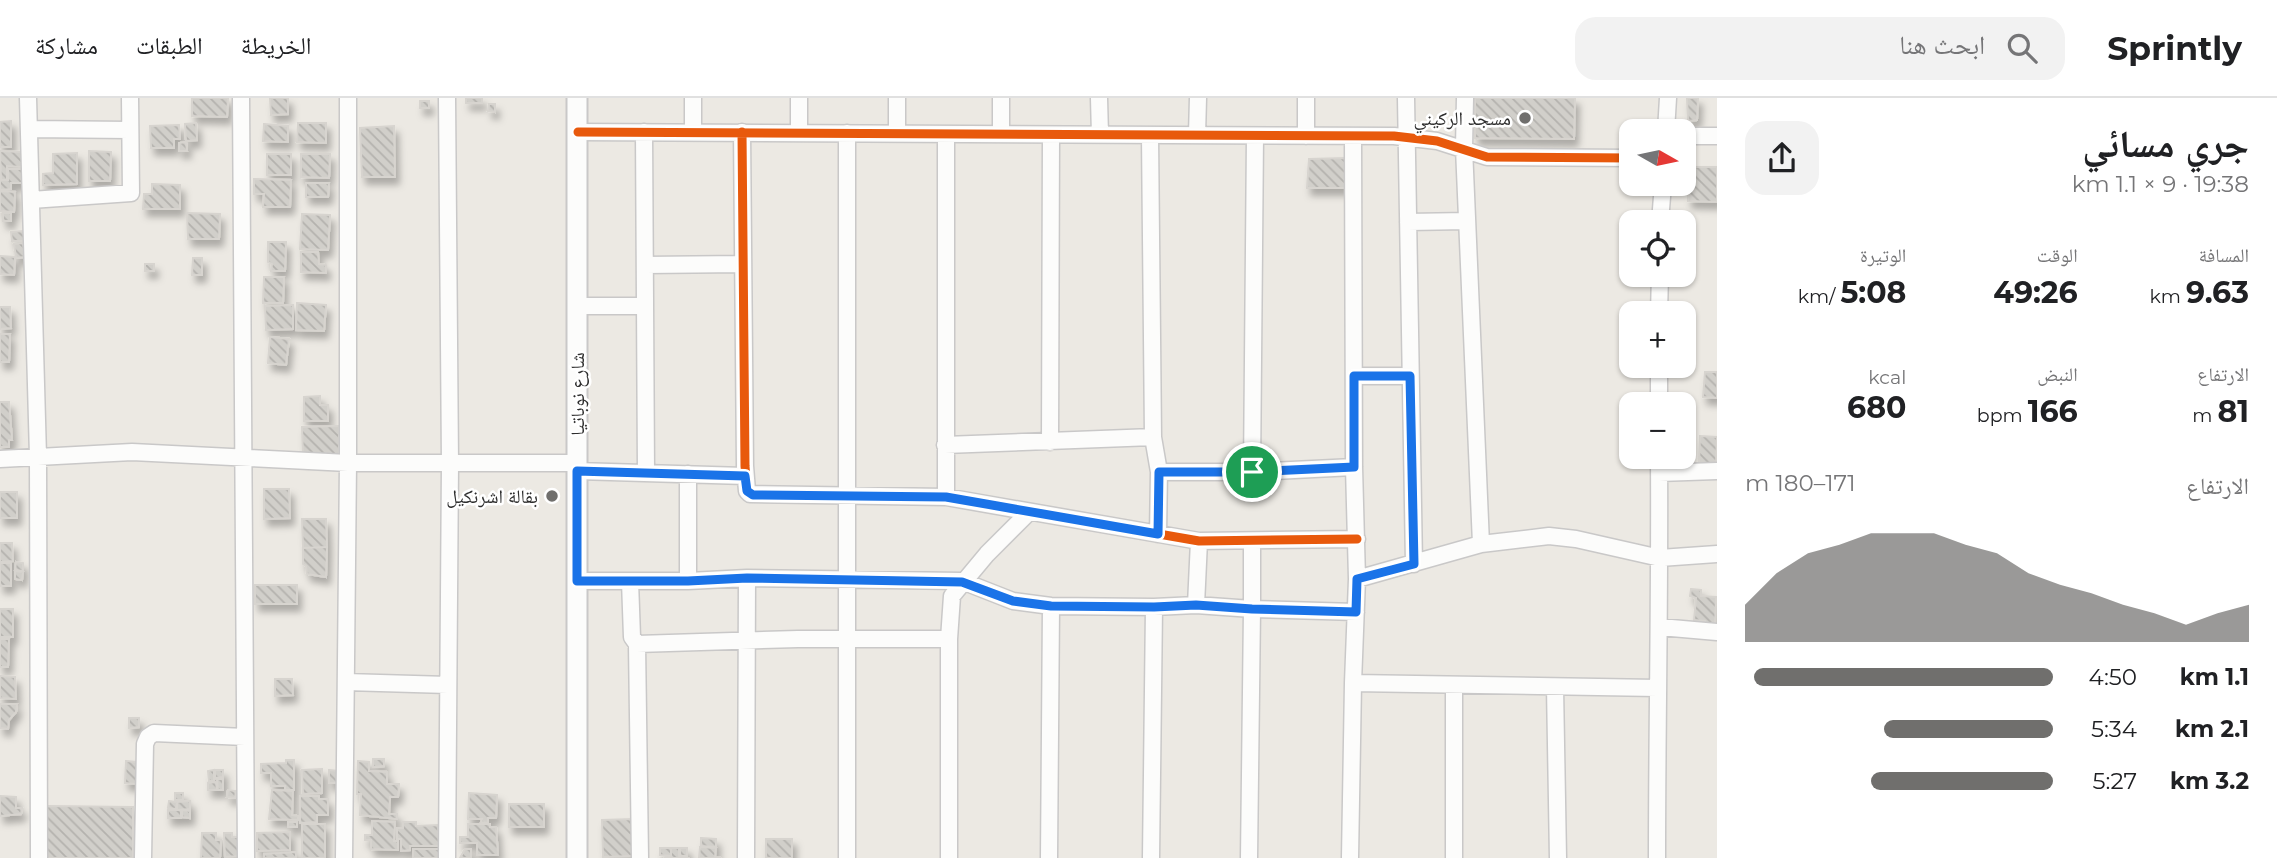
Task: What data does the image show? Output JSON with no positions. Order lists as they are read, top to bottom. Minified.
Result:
{"streets":{"street":["شارع نوباتيا"]},"places":["مسجد الركيني","بقالة اشرنكيل"],"north":"right","page":{"header":"Sprintly","search":"ابحث هنا","nav":["الخريطة","الطبقات","مشاركة"],"heading":["جري مسائي","19:38 · 9 × 1.1 km"],"map_buttons":["+","−"],"stats":[["المسافة","9.63 km"],["الوقت","49:26"],["الوتيرة","5:08 /km"],["الارتفاع","81 m"],["النبض","166 bpm"],["kcal","680"]],"chart":["الارتفاع","171–180 m"],"list":[{"name":"1.1 km","note":"4:50"},{"name":"2.1 km","note":"5:34"},{"name":"3.2 km","note":"5:27"}]}}
